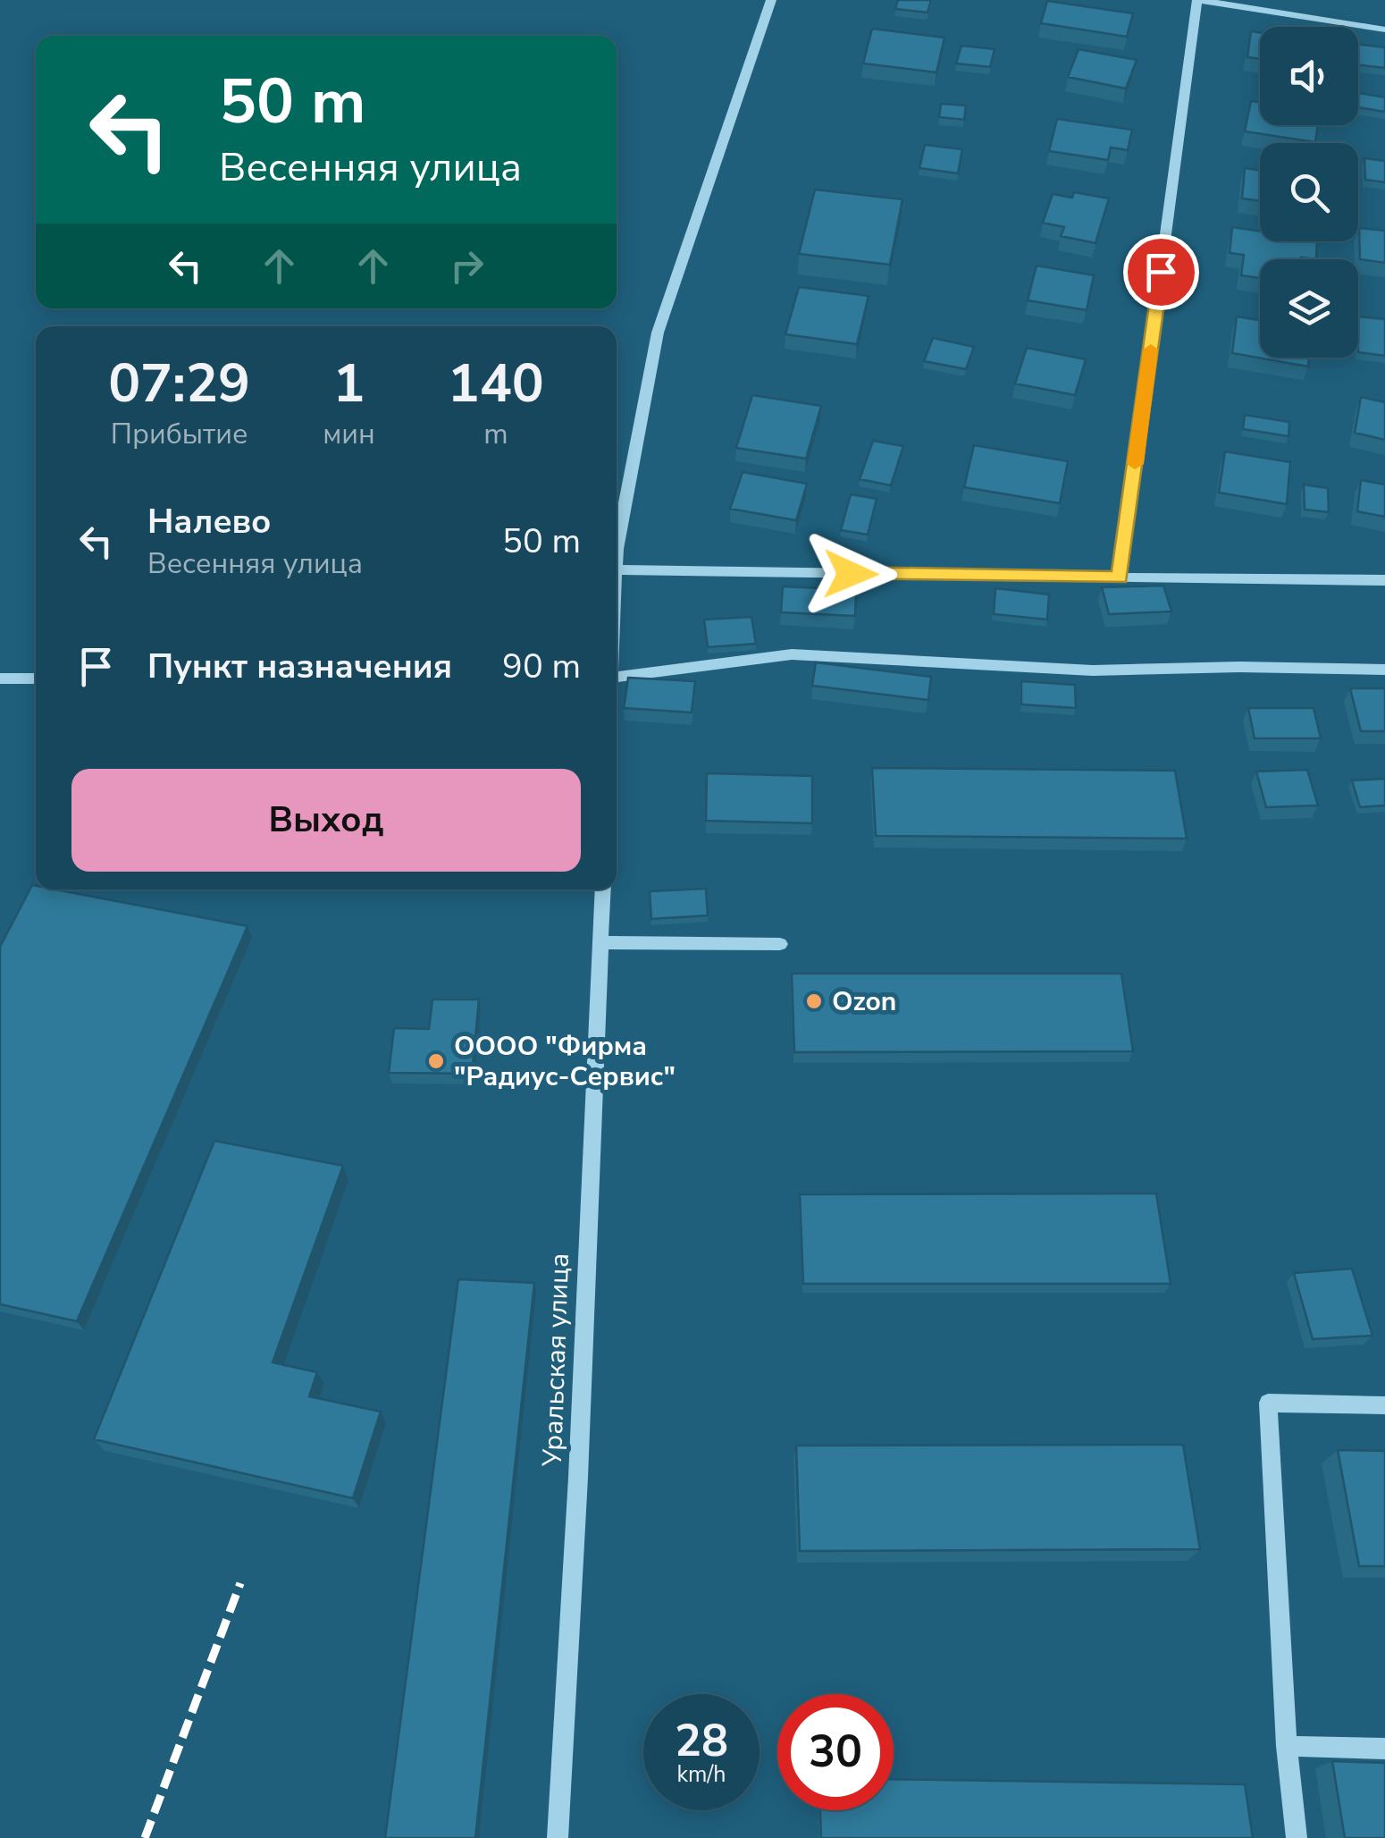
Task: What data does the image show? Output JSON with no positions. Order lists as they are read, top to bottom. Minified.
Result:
{"streets":{"street":["Уральская улица"]},"places":["Ozon","ОООО \"Фирма \"Радиус-Сервис\""],"page":{"turn":["50 m","Весенняя улица"],"eta":["07:29","Прибытие","1","мин","140","m"],"list":[{"name":"Налево","note":"Весенняя улица","value":"50 m"},{"name":"Пункт назначения","value":"90 m"}],"buttons":"Выход","speed":"28 km/h","limit":"30"}}
